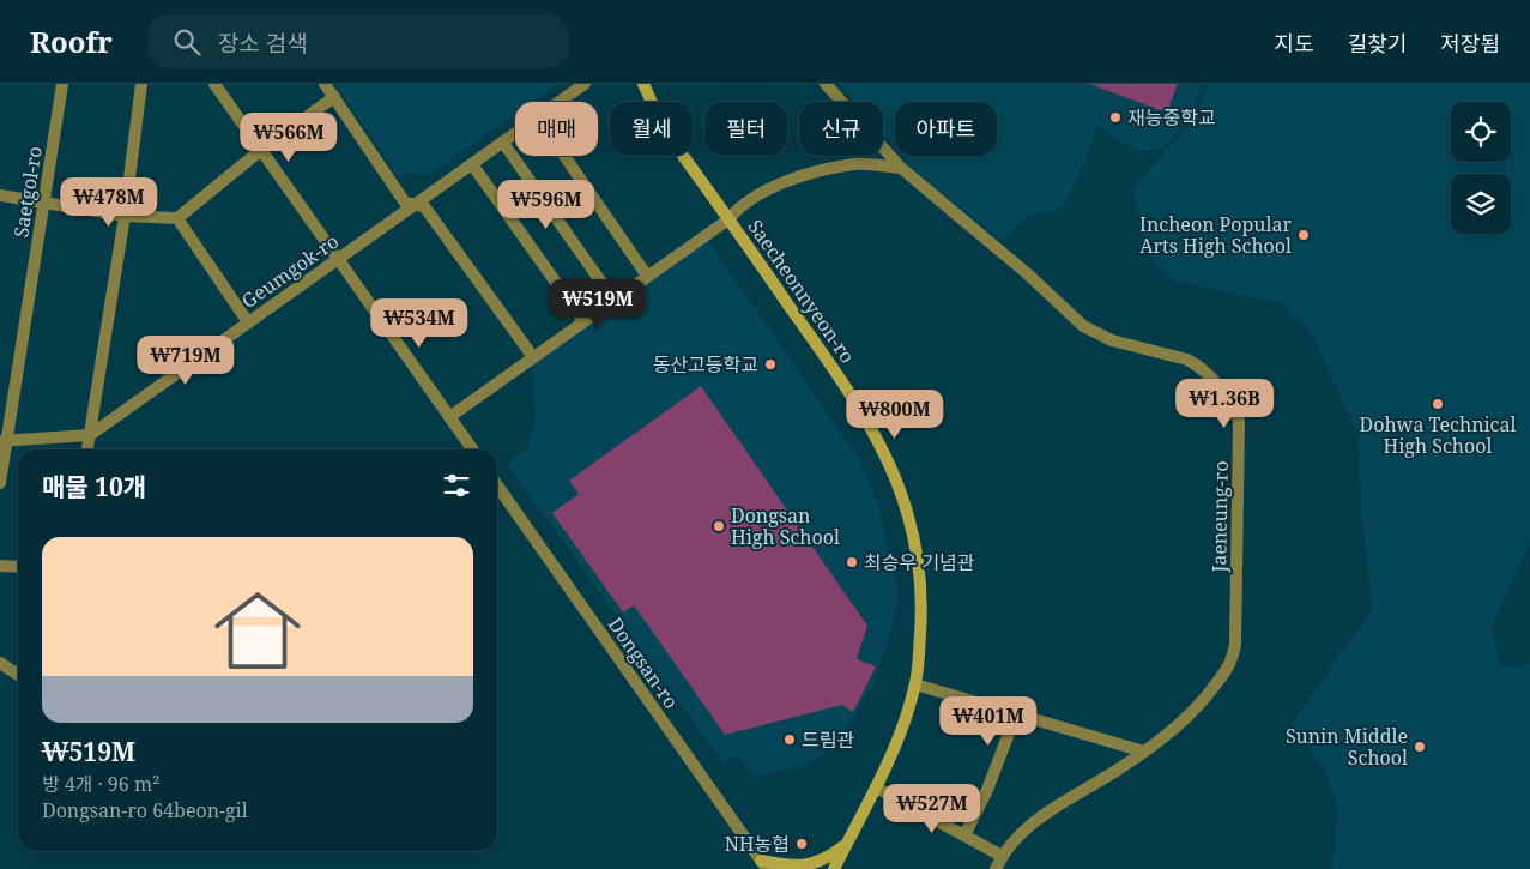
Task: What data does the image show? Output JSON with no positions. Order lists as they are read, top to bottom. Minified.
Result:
{"streets":{"main road":["Saecheonnyeon-ro"],"street":["Saetgol-ro","Geumgok-ro","Jaeneung-ro","Dongsan-ro"]},"places":["재능중학교","Incheon Popular Arts High School","동산고등학교","Dohwa Technical High School","Dongsan High School","최승우 기념관","드림관","Sunin Middle School","NH농협"],"page":{"header":"Roofr","search":"장소 검색","nav":["지도","길찾기","저장됨"],"chip":["매매","월세","필터","신규","아파트"],"price":["₩566M","₩478M","₩596M","₩519M","₩534M","₩719M","₩1.36B","₩800M","₩401M","₩527M"],"heading":"매물 10개","list":[{"name":"₩519M","note":"방 4개 · 96 m² · Dongsan-ro 64beon-gil"}]}}
